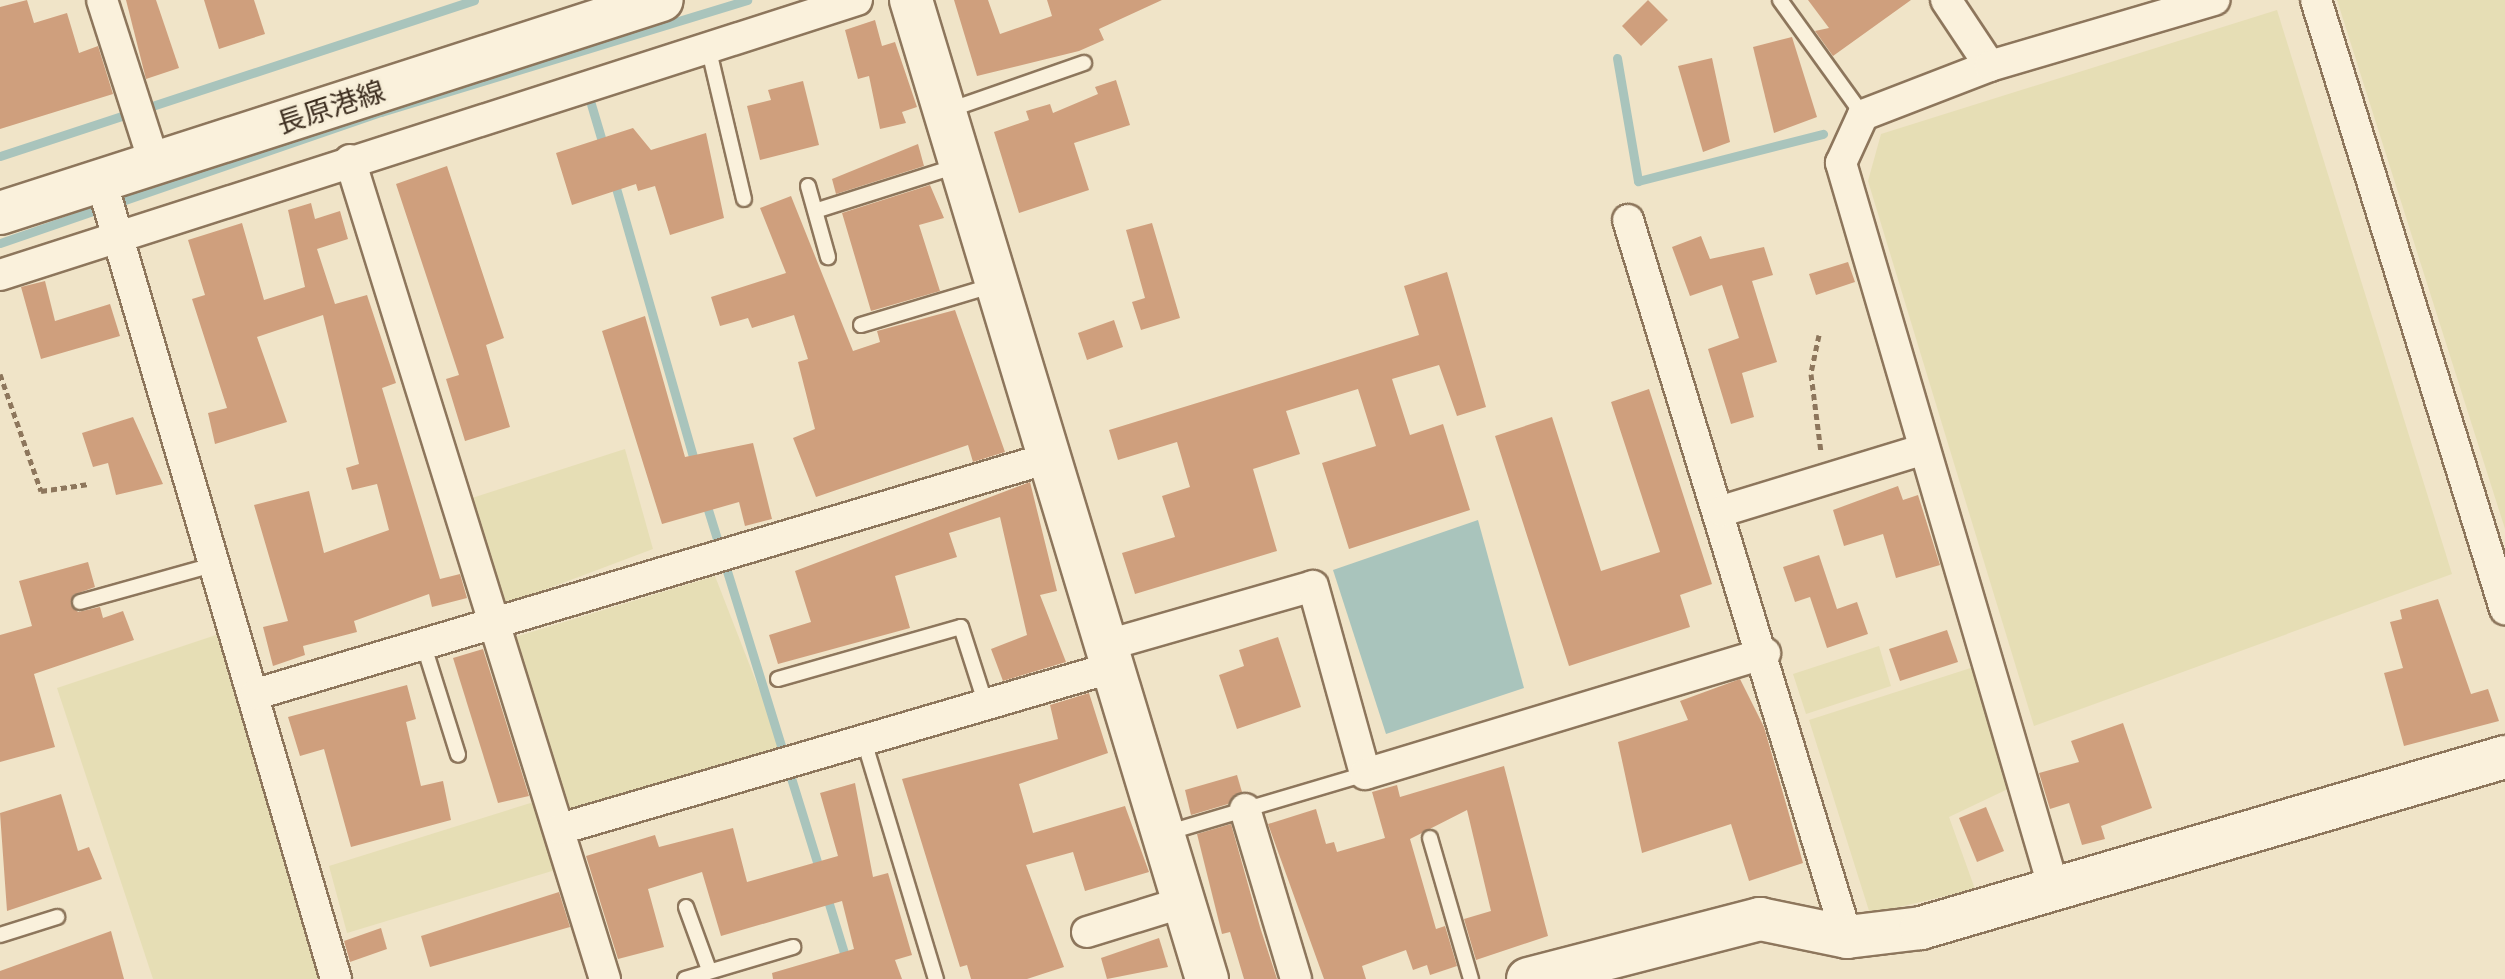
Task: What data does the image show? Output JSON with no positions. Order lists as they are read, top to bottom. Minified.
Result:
{"streets":{"street":["長原港線"]}}
